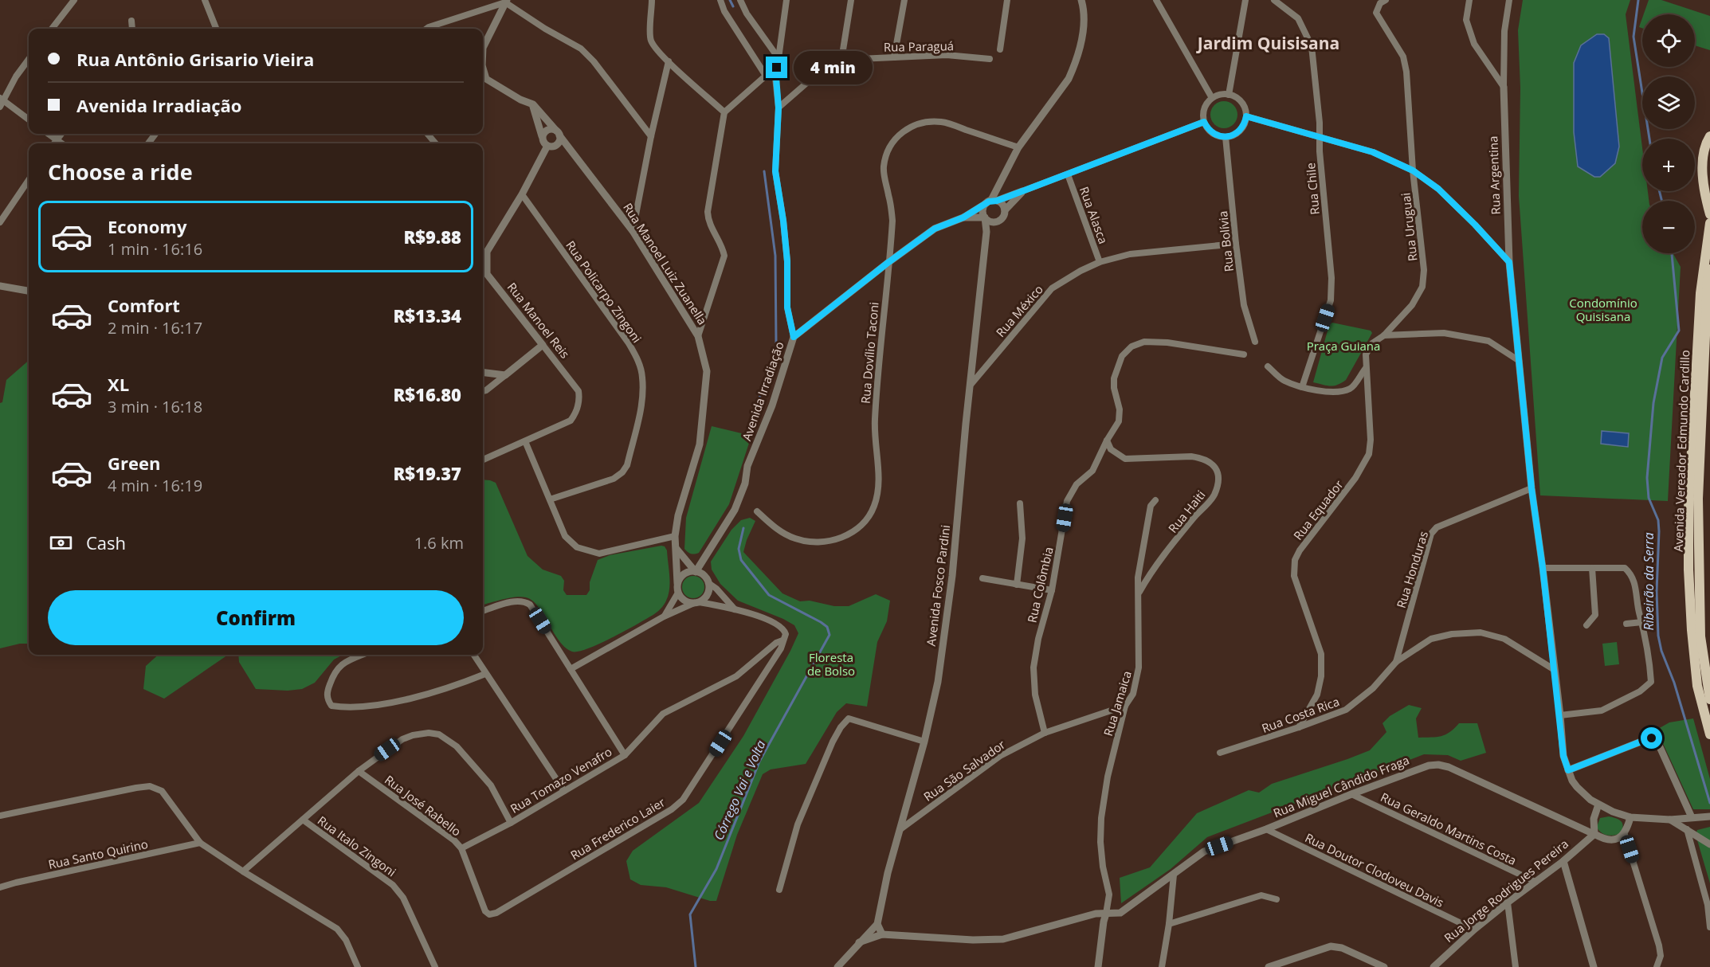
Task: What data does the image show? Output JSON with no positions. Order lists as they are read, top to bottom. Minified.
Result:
{"streets":{"main road":["Avenida Vereador Edmundo Cardillo"],"street":["Rua Paraguá","Rua Argentina","Rua Chile","Rua Alasca","Rua Uruguai","Rua Bolívia","Rua Manoel Luiz Zuanella","Rua Policarpo Zingoni","Rua México","Rua Manoel Reis","Rua Dovílio Taconi","Avenida Irradiação","Rua Equador","Rua Haiti","Rua Honduras","Rua Colômbia","Avenida Fosco Pardini","Rua Jamaica","Rua Costa Rica","Rua São Salvador","Rua Tomazo Venafro","Rua Miguel Cândido Fraga","Rua José Rabello","Rua Frederico Laier","Rua Geraldo Martins Costa","Rua Italo Zingoni","Rua Santo Quirino","Rua Doutor Clodoveu Davis","Rua Jorge Rodrigues Pereira"]},"crossings":[["Rua Paraguá","Avenida Irradiação"],["Rua Argentina","Rua Honduras"],["Rua Argentina","Rua Costa Rica"],["Rua Alasca","Rua México"],["Rua Uruguai","Rua Equador"],["Rua Bolívia","Rua México"],["Rua Manoel Luiz Zuanella","Rua Manoel Reis"],["Rua Manoel Luiz Zuanella","Avenida Irradiação"],["Rua Policarpo Zingoni","Rua Manoel Reis"],["Rua México","Avenida Fosco Pardini"],["Rua Equador","Rua Costa Rica"],["Rua Haiti","Rua Colômbia"],["Rua Haiti","Rua Jamaica"],["Rua Honduras","Rua Costa Rica"],["Rua Colômbia","Rua São Salvador"],["Avenida Fosco Pardini","Rua São Salvador"],["Rua Jamaica","Rua São Salvador"],["Rua Jamaica","Rua Miguel Cândido Fraga"],["Rua Tomazo Venafro","Rua José Rabello"],["Rua Tomazo Venafro","Rua Frederico Laier"],["Rua Miguel Cândido Fraga","Rua Geraldo Martins Costa"],["Rua Miguel Cândido Fraga","Rua Doutor Clodoveu Davis"],["Rua Miguel Cândido Fraga","Rua Jorge Rodrigues Pereira"],["Rua José Rabello","Rua Frederico Laier"],["Rua Geraldo Martins Costa","Rua Jorge Rodrigues Pereira"],["Rua Doutor Clodoveu Davis","Rua Jorge Rodrigues Pereira"]],"districts":["Jardim Quisisana"],"water":["Ribeirão da Serra","Córrego Vai e Volta"],"parks":["Condomínio Quisisana","Praça Guiana","Floresta de Bolso"],"page":{"map_buttons":["+","−"],"banner":["Rua Antônio Grisario Vieira","Avenida Irradiação"],"bubble":"4 min","heading":"Choose a ride","list":[{"name":"Economy","note":"1 min · 16:16","value":"R$9.88"},{"name":"Comfort","note":"2 min · 16:17","value":"R$13.34"},{"name":"XL","note":"3 min · 16:18","value":"R$16.80"},{"name":"Green","note":"4 min · 16:19","value":"R$19.37"}],"pay":["Cash","1.6 km"],"buttons":"Confirm"}}
